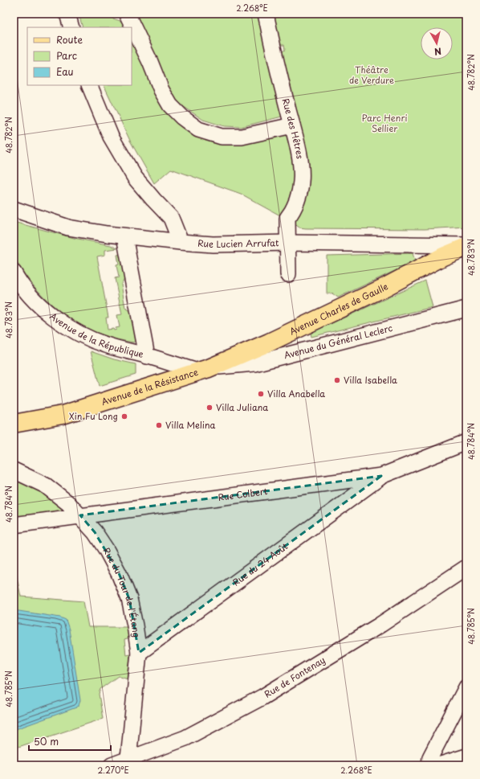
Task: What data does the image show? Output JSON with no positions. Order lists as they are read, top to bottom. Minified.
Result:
{"streets":{"main road":["Avenue Charles de Gaulle","Avenue de la Résistance"],"street":["Rue des Hêtres","Rue Lucien Arrufat","Avenue de la République","Avenue du Général Leclerc","Rue Colbert","Rue du 24 Août","Rue du Tour de l'Étang","Rue de Fontenay"]},"crossings":[["Rue des Hêtres","Rue Lucien Arrufat"],["Rue Lucien Arrufat","Avenue Charles de Gaulle"],["Avenue Charles de Gaulle","Avenue de la République"],["Avenue Charles de Gaulle","Avenue du Général Leclerc"],["Avenue Charles de Gaulle","Avenue de la Résistance"],["Avenue de la République","Avenue du Général Leclerc"],["Avenue de la République","Avenue de la Résistance"],["Avenue du Général Leclerc","Avenue de la Résistance"],["Rue Colbert","Rue du 24 Août"],["Rue Colbert","Rue du Tour de l'Étang"],["Rue du 24 Août","Rue du Tour de l'Étang"],["Rue du Tour de l'Étang","Rue de Fontenay"]],"parks":["Théâtre de Verdure","Parc Henri Sellier"],"places":["Villa Isabella","Villa Anabella","Villa Juliana","Xin Fu Long","Villa Melina"],"legend":["Route","Parc","Eau"],"scale_bar":"50 m","north":"bottom","coordinates":["2.268°E","48.782°N","48.783°N","48.784°N","48.785°N","2.270°E"]}
